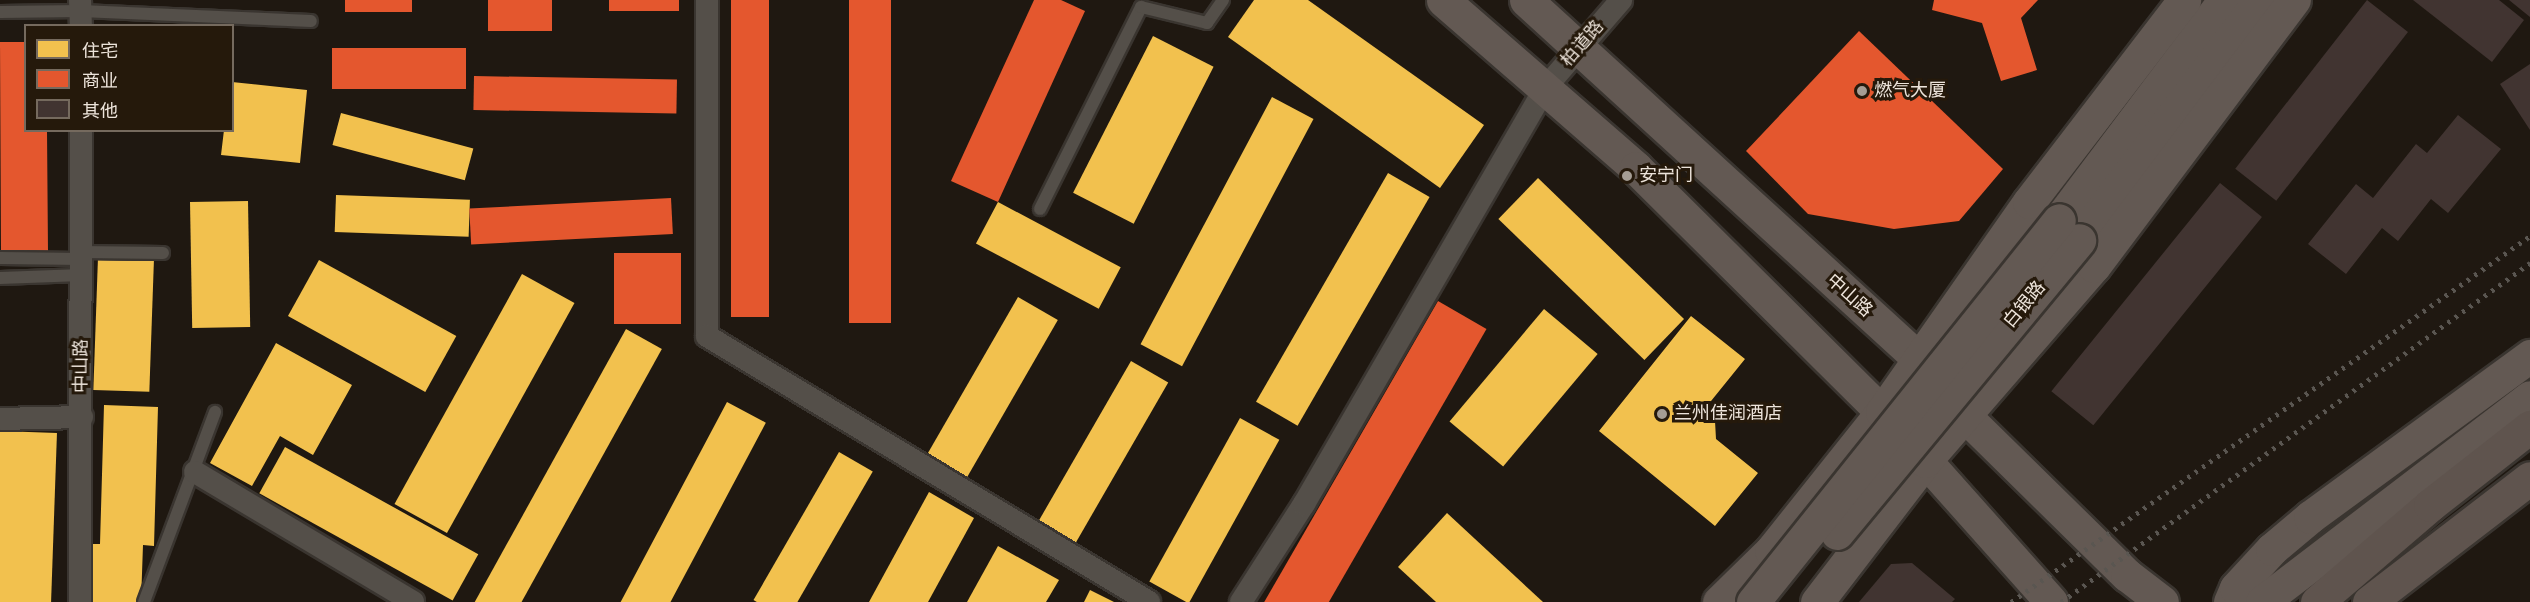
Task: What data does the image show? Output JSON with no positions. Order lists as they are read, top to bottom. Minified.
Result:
{"streets":{"main road":["中山路","白银路"],"street":["柏道路"]},"crossings":[["柏道路","中山路"]],"places":["燃气大厦","安宁门","兰州佳润酒店"],"legend":["住宅","商业","其他"]}
